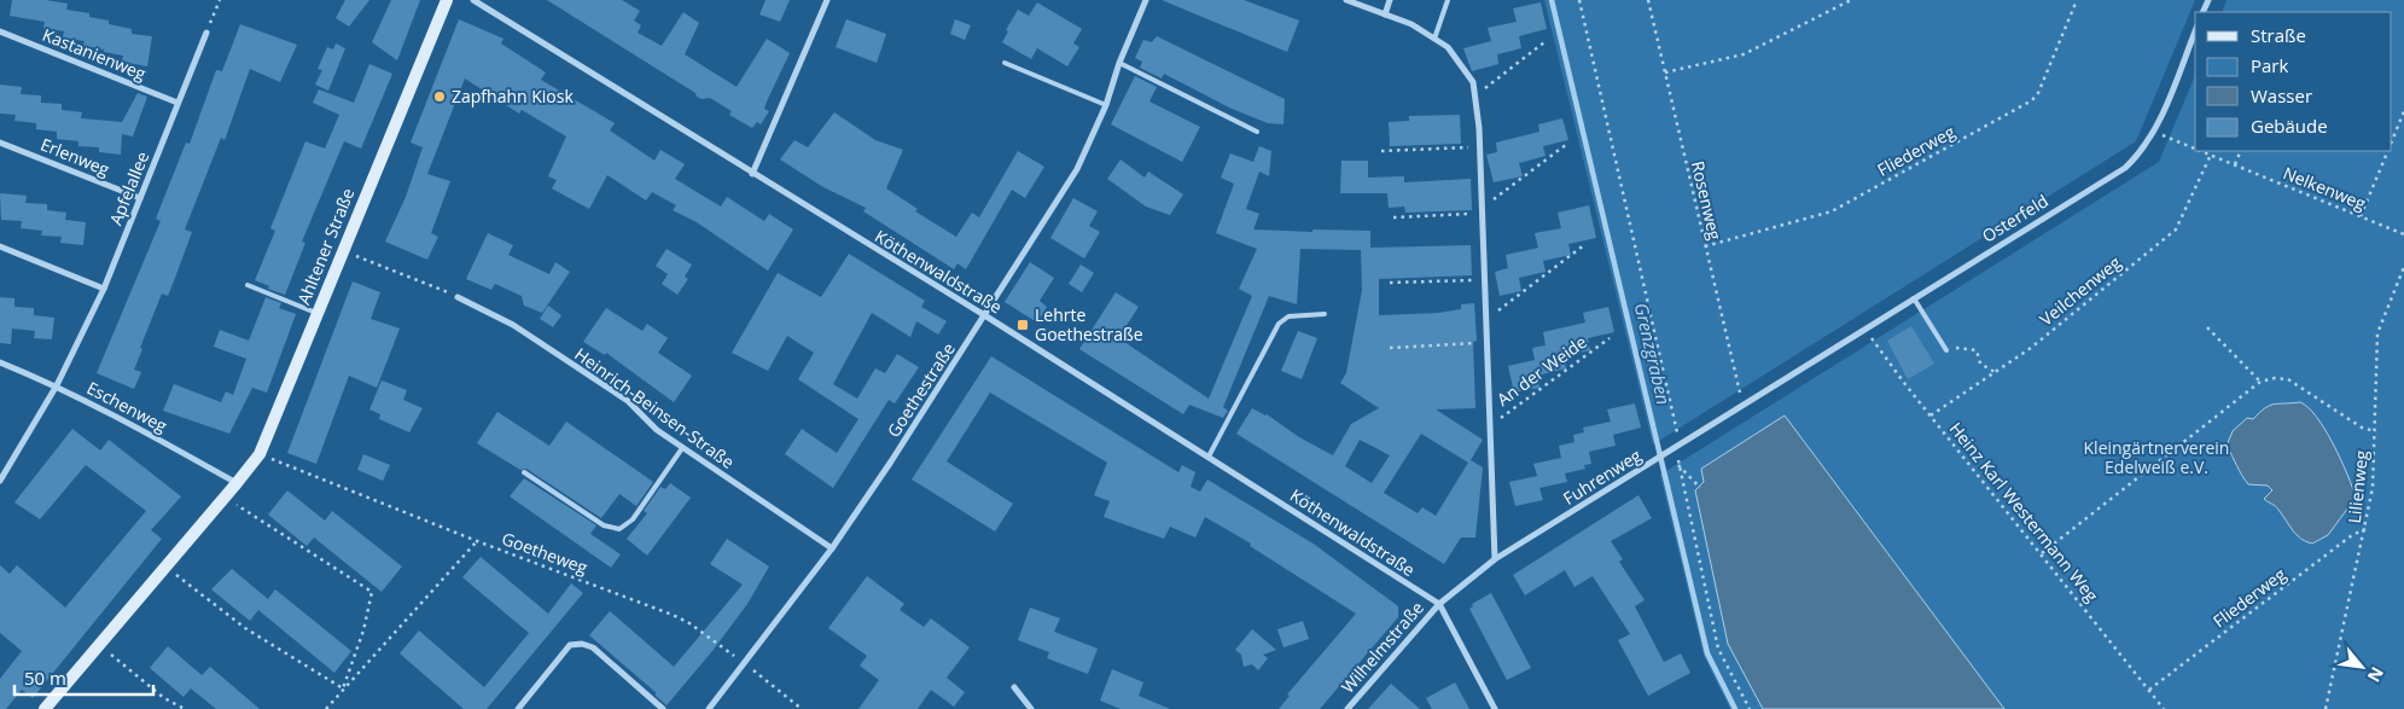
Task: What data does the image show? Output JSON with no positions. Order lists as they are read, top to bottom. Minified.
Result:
{"streets":{"main road":["Ahltener Straße"],"street":["Kastanienweg","Erlenweg","Apfelallee","Osterfeld","Köthenwaldstraße","An der Weide","Goethestraße","Eschenweg","Heinrich-Beinsen-Straße","Fuhrenweg","Wilhelmstraße"],"path":["Fliederweg","Nelkenweg","Rosenweg","Veilchenweg","Lilienweg","Heinz Karl Westermann Weg","Goetheweg"]},"crossings":[["Kastanienweg","Apfelallee"],["Fliederweg","Rosenweg"],["Fliederweg","Lilienweg"],["Fliederweg","Heinz Karl Westermann Weg"],["Erlenweg","Apfelallee"],["Apfelallee","Eschenweg"],["Nelkenweg","Osterfeld"],["Nelkenweg","Veilchenweg"],["Rosenweg","Fuhrenweg"],["Osterfeld","Fuhrenweg"],["Osterfeld","Heinz Karl Westermann Weg"],["Ahltener Straße","Eschenweg"],["Ahltener Straße","Goetheweg"],["Köthenwaldstraße","Goethestraße"],["Köthenwaldstraße","Fuhrenweg"],["Köthenwaldstraße","Wilhelmstraße"],["Veilchenweg","Heinz Karl Westermann Weg"],["An der Weide","Fuhrenweg"],["Goethestraße","Heinrich-Beinsen-Straße"],["Goethestraße","Goetheweg"],["Fuhrenweg","Wilhelmstraße"]],"water":["Grenzgraben"],"parks":["Kleingärtnerverein Edelweiß e.V."],"places":{"other":["Zapfhahn Kiosk"],"transit":["Lehrte Goethestraße"]},"legend":["Straße","Park","Wasser","Gebäude"],"scale_bar":"50 m","north":"bottom right"}
